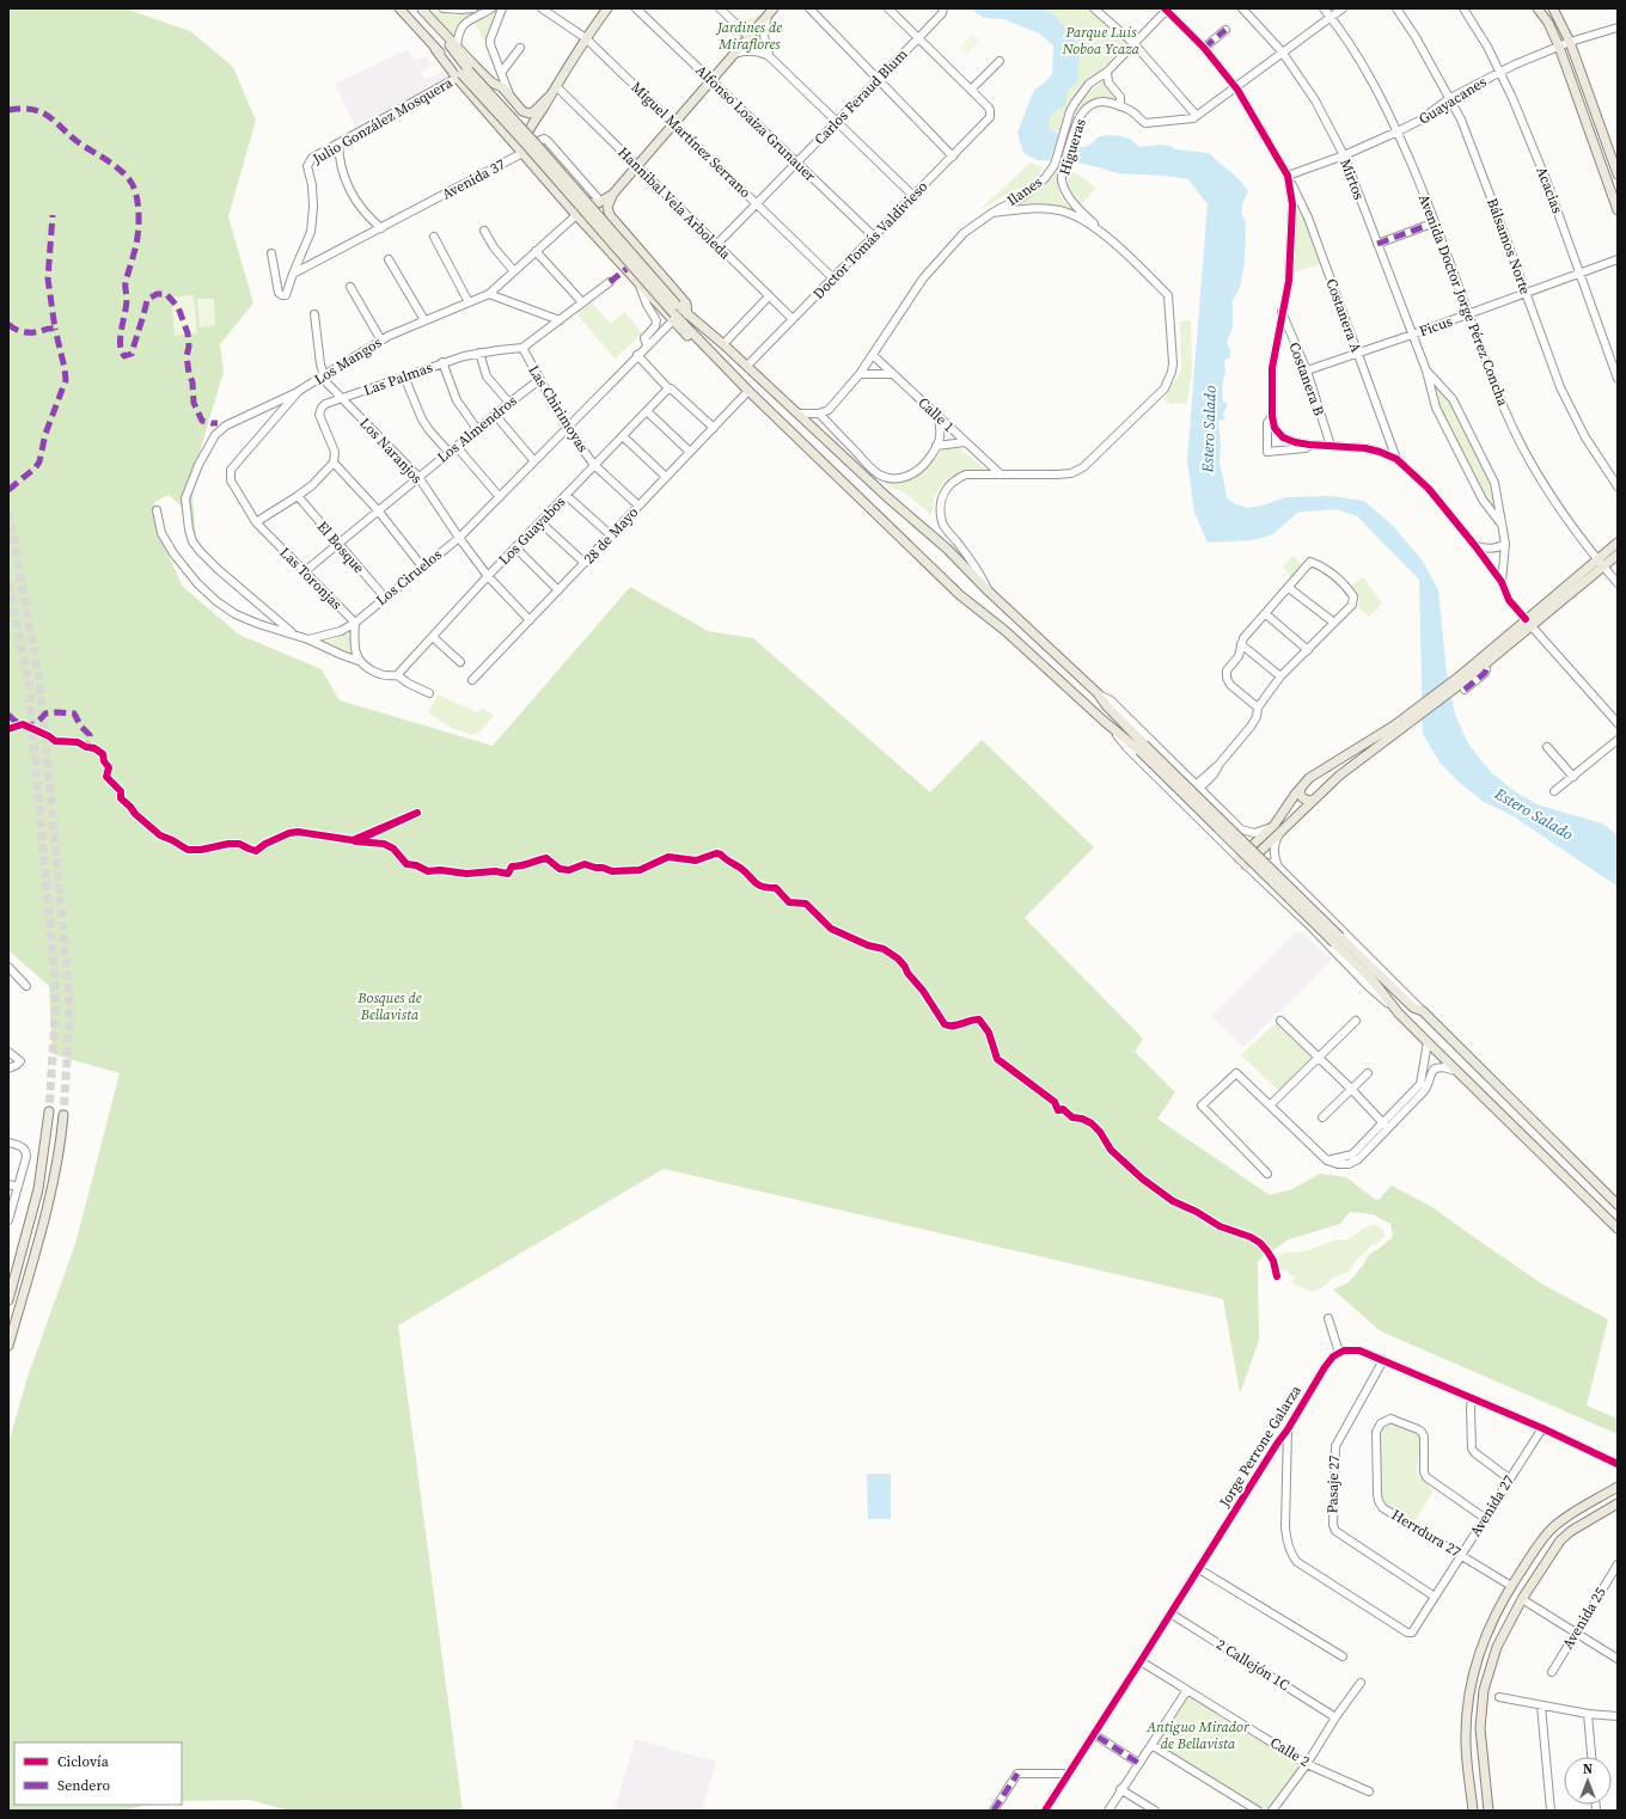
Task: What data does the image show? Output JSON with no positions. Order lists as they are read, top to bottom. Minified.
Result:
{"streets":{"street":["Carlos Feraud Blum","Guayacanes","Julio González Mosquera","Alfonso Loaiza Grunauer","Miguel Martínez Serrano","Higueras","Avenida 37","Mirtos","Acacias","Ilanes","Hannibal Vela Arboleda","Doctor Tomás Valdivieso","Bálsamos Norte","Avenida Doctor Jorge Pérez Concha","Costanera A","Ficus","Los Mangos","Las Palmas","Costanera B","Las Chirimoyas","Calle 1","Los Almendros","Los Naranjos","Los Guayabos","28 de Mayo","El Bosque","Los Ciruelos","Las Toronjas","Jorge Perrone Galarza","Pasaje 27","Avenida 27","Herrdura 27","Avenida 25","2 Callejón 1C","Calle 2"]},"crossings":[["Carlos Feraud Blum","Alfonso Loaiza Grunauer"],["Carlos Feraud Blum","Miguel Martínez Serrano"],["Carlos Feraud Blum","Hannibal Vela Arboleda"],["Guayacanes","Mirtos"],["Guayacanes","Acacias"],["Guayacanes","Bálsamos Norte"],["Guayacanes","Avenida Doctor Jorge Pérez Concha"],["Guayacanes","Costanera A"],["Julio González Mosquera","Avenida 37"],["Alfonso Loaiza Grunauer","Doctor Tomás Valdivieso"],["Miguel Martínez Serrano","Doctor Tomás Valdivieso"],["Higueras","Mirtos"],["Higueras","Avenida Doctor Jorge Pérez Concha"],["Mirtos","Ficus"],["Acacias","Ficus"],["Ilanes","Calle 1"],["Hannibal Vela Arboleda","Doctor Tomás Valdivieso"],["Bálsamos Norte","Ficus"],["Avenida Doctor Jorge Pérez Concha","Ficus"],["Costanera A","Ficus"],["Ficus","Costanera B"],["Los Mangos","Los Naranjos"],["Los Mangos","Las Toronjas"],["Las Palmas","Las Chirimoyas"],["Las Palmas","Los Naranjos"],["Las Chirimoyas","Los Almendros"],["Las Chirimoyas","Los Guayabos"],["Las Chirimoyas","28 de Mayo"],["Las Chirimoyas","Los Ciruelos"],["Los Almendros","Los Naranjos"],["Los Almendros","El Bosque"],["Los Almendros","Las Toronjas"],["Los Naranjos","Los Guayabos"],["Los Naranjos","28 de Mayo"],["Los Naranjos","Los Ciruelos"],["El Bosque","Los Ciruelos"],["Los Ciruelos","Las Toronjas"],["Jorge Perrone Galarza","Avenida 27"],["Jorge Perrone Galarza","2 Callejón 1C"],["Jorge Perrone Galarza","Calle 2"],["Pasaje 27","Avenida 27"],["Avenida 27","Herrdura 27"]],"water":["Estero Salado"],"parks":["Jardines de Miraflores","Parque Luis Noboa Ycaza","Bosques de Bellavista","Antiguo Mirador de Bellavista"],"legend":["Ciclovía","Sendero"],"north":"top"}
